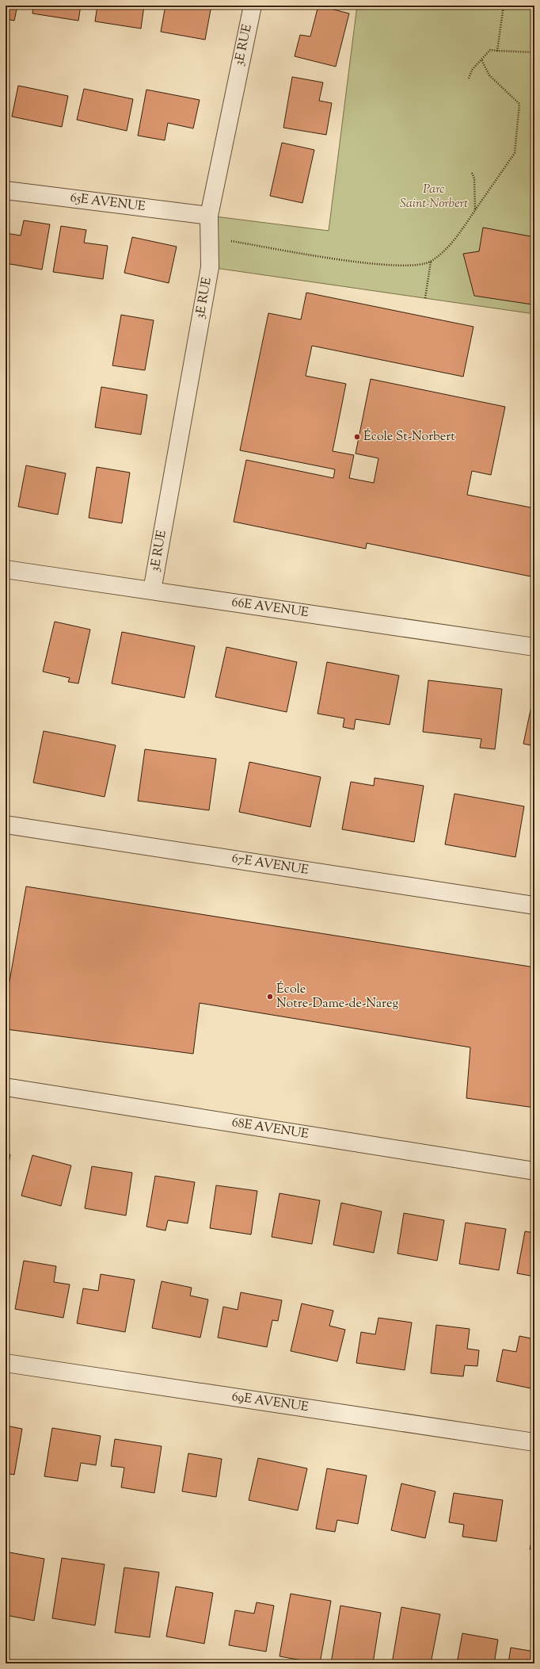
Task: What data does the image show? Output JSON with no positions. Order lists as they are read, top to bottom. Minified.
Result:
{"streets":{"street":["3E RUE","65E AVENUE","66E AVENUE","67E AVENUE","68E AVENUE","69E AVENUE"]},"crossings":[["3E RUE","65E AVENUE"],["3E RUE","66E AVENUE"]],"parks":["Parc Saint-Norbert"],"places":["École St-Norbert","École Notre-Dame-de-Nareg"]}
